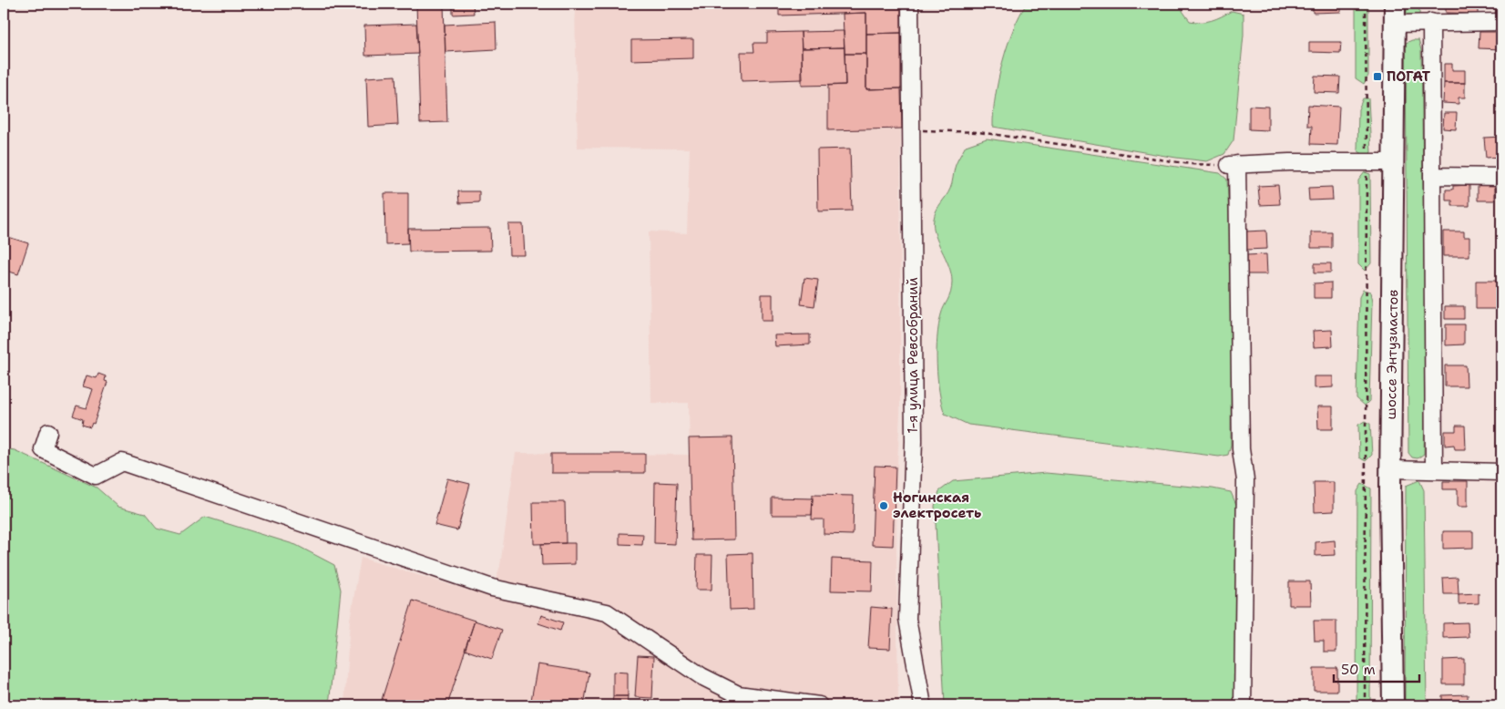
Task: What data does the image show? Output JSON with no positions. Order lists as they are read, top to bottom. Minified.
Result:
{"streets":{"main road":["шоссе Энтузиастов"],"street":["1-я улица Ревсобраний"]},"places":{"transit":["ПОГАТ"],"other":["Ногинская электросеть"]},"scale_bar":"50 m"}
